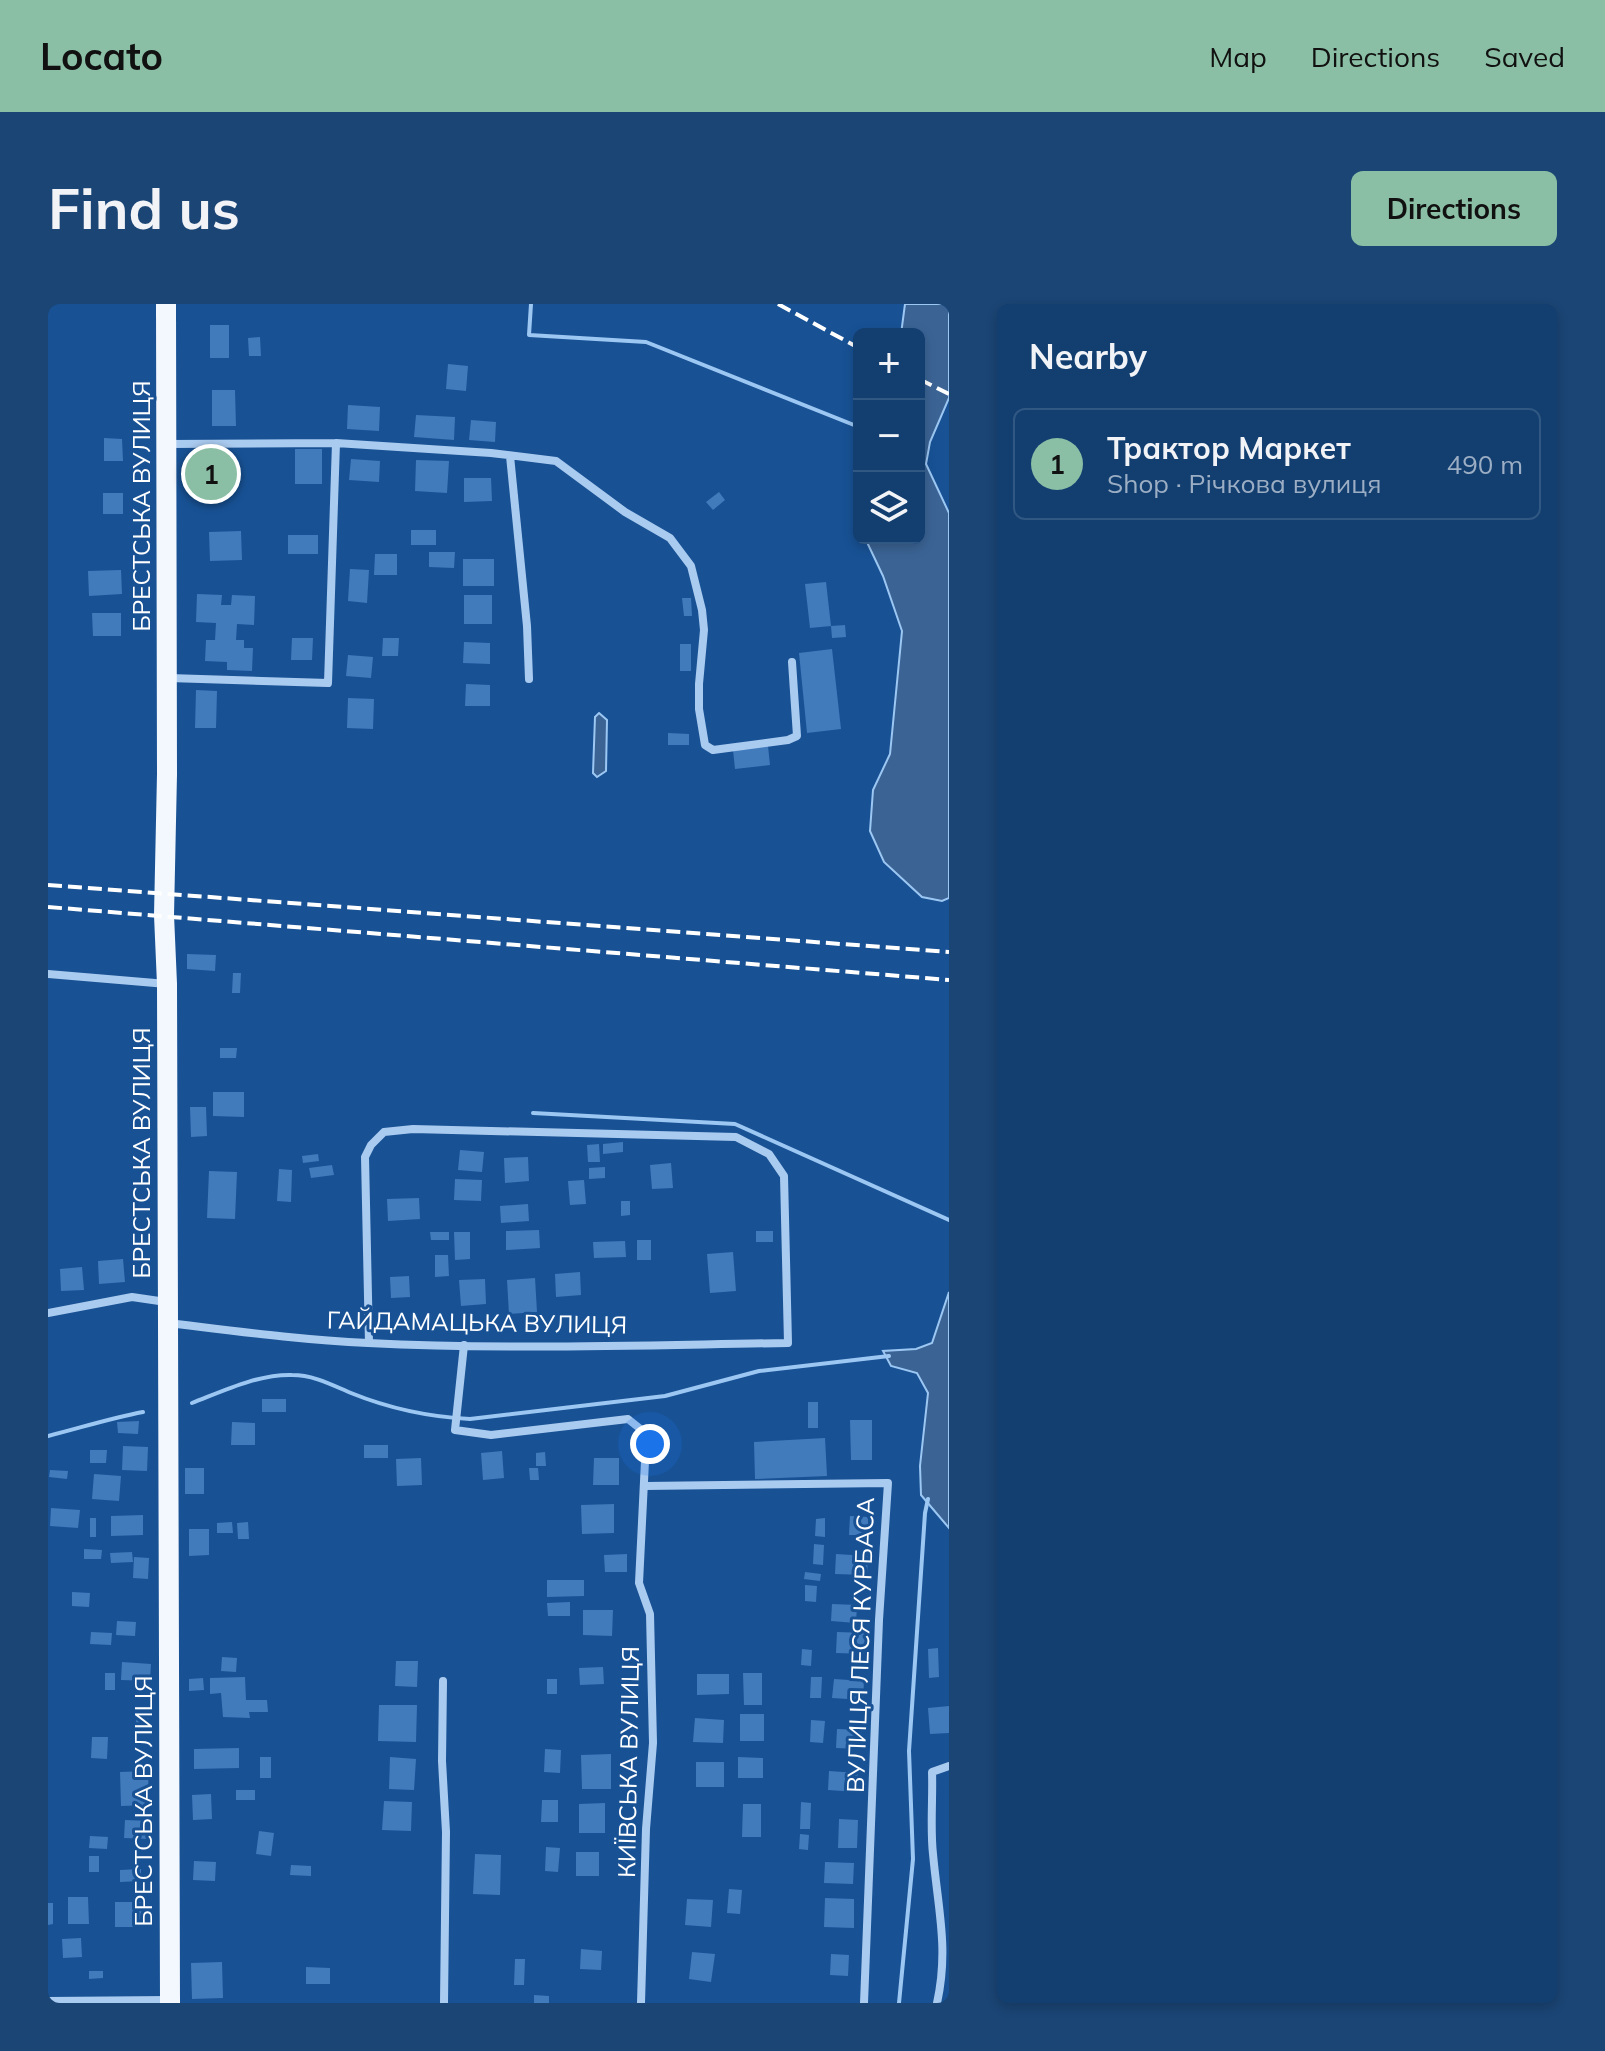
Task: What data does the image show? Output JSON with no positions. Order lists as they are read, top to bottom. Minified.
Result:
{"streets":{"main road":["БРЕСТСЬКА ВУЛИЦЯ"],"street":["ГАЙДАМАЦЬКА ВУЛИЦЯ","ВУЛИЦЯ ЛЕСЯ КУРБАСА","КИЇВСЬКА ВУЛИЦЯ"]},"crossings":[["БРЕСТСЬКА ВУЛИЦЯ","ГАЙДАМАЦЬКА ВУЛИЦЯ"],["ГАЙДАМАЦЬКА ВУЛИЦЯ","КИЇВСЬКА ВУЛИЦЯ"],["ВУЛИЦЯ ЛЕСЯ КУРБАСА","КИЇВСЬКА ВУЛИЦЯ"]],"page":{"header":"Locato","nav":["Map","Directions","Saved"],"buttons":"Directions","title":"Find us","heading":"Nearby","map_buttons":["+","−"],"list":[{"mark":"1","name":"Трактор Маркет","note":"Shop · Річкова вулиця","value":"490 m"}],"pins":"1"}}
